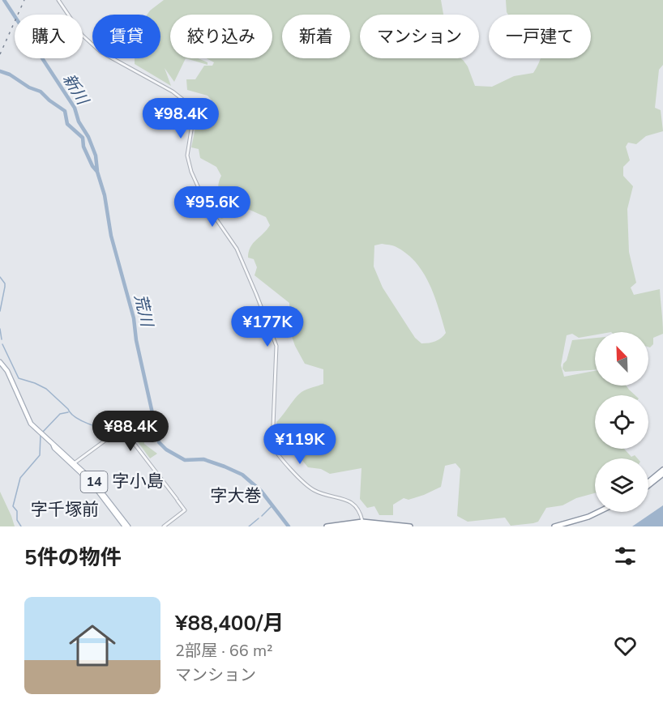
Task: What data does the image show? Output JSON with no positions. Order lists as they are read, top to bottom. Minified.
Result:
{"streets":{"main road":["14"]},"districts":["字小島","字大巻","字千塚前"],"water":["新川","荒川"],"north":"top left","page":{"chip":["購入","賃貸","絞り込み","新着","マンション","一戸建て"],"price":["¥98.4K","¥95.6K","¥177K","¥88.4K","¥119K"],"heading":"5件の物件","list":[{"name":"¥88,400/月","note":"2部屋 · 66 m² · マンション"}]}}
